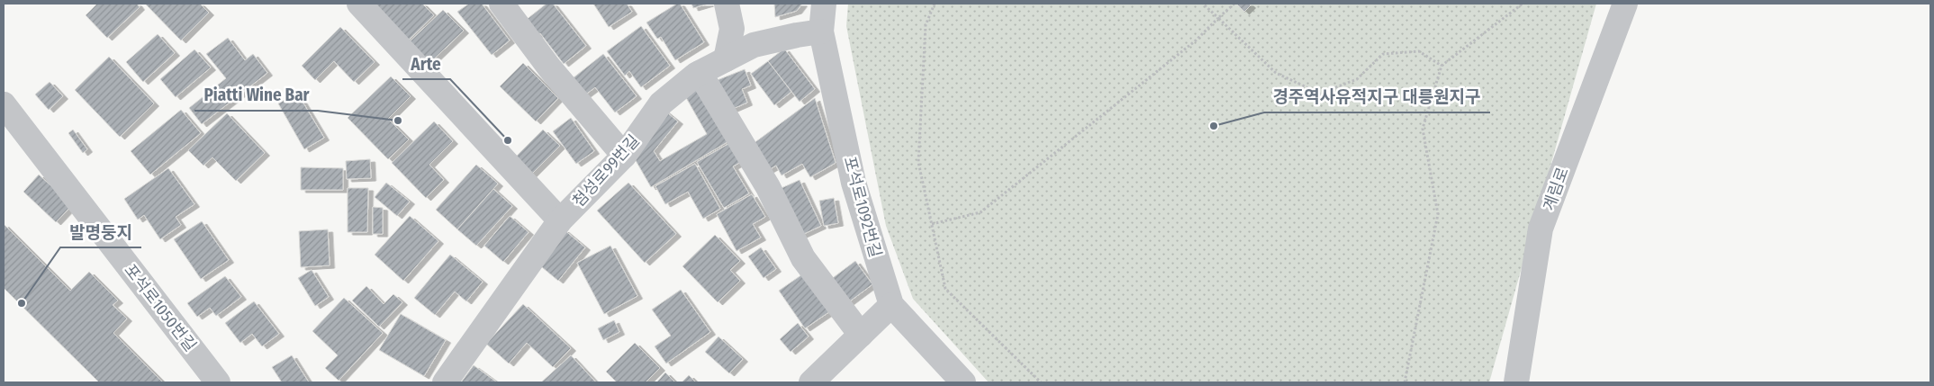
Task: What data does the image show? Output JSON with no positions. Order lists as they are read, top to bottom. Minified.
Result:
{"streets":{"street":["첨성로99번길","계림로","포석로1092번길","포석로1050번길"]},"crossings":[["첨성로99번길","포석로1092번길"]],"places":["Piatti Wine Bar","경주역사유적지구 대릉원지구","Arte","발명둥지"]}
